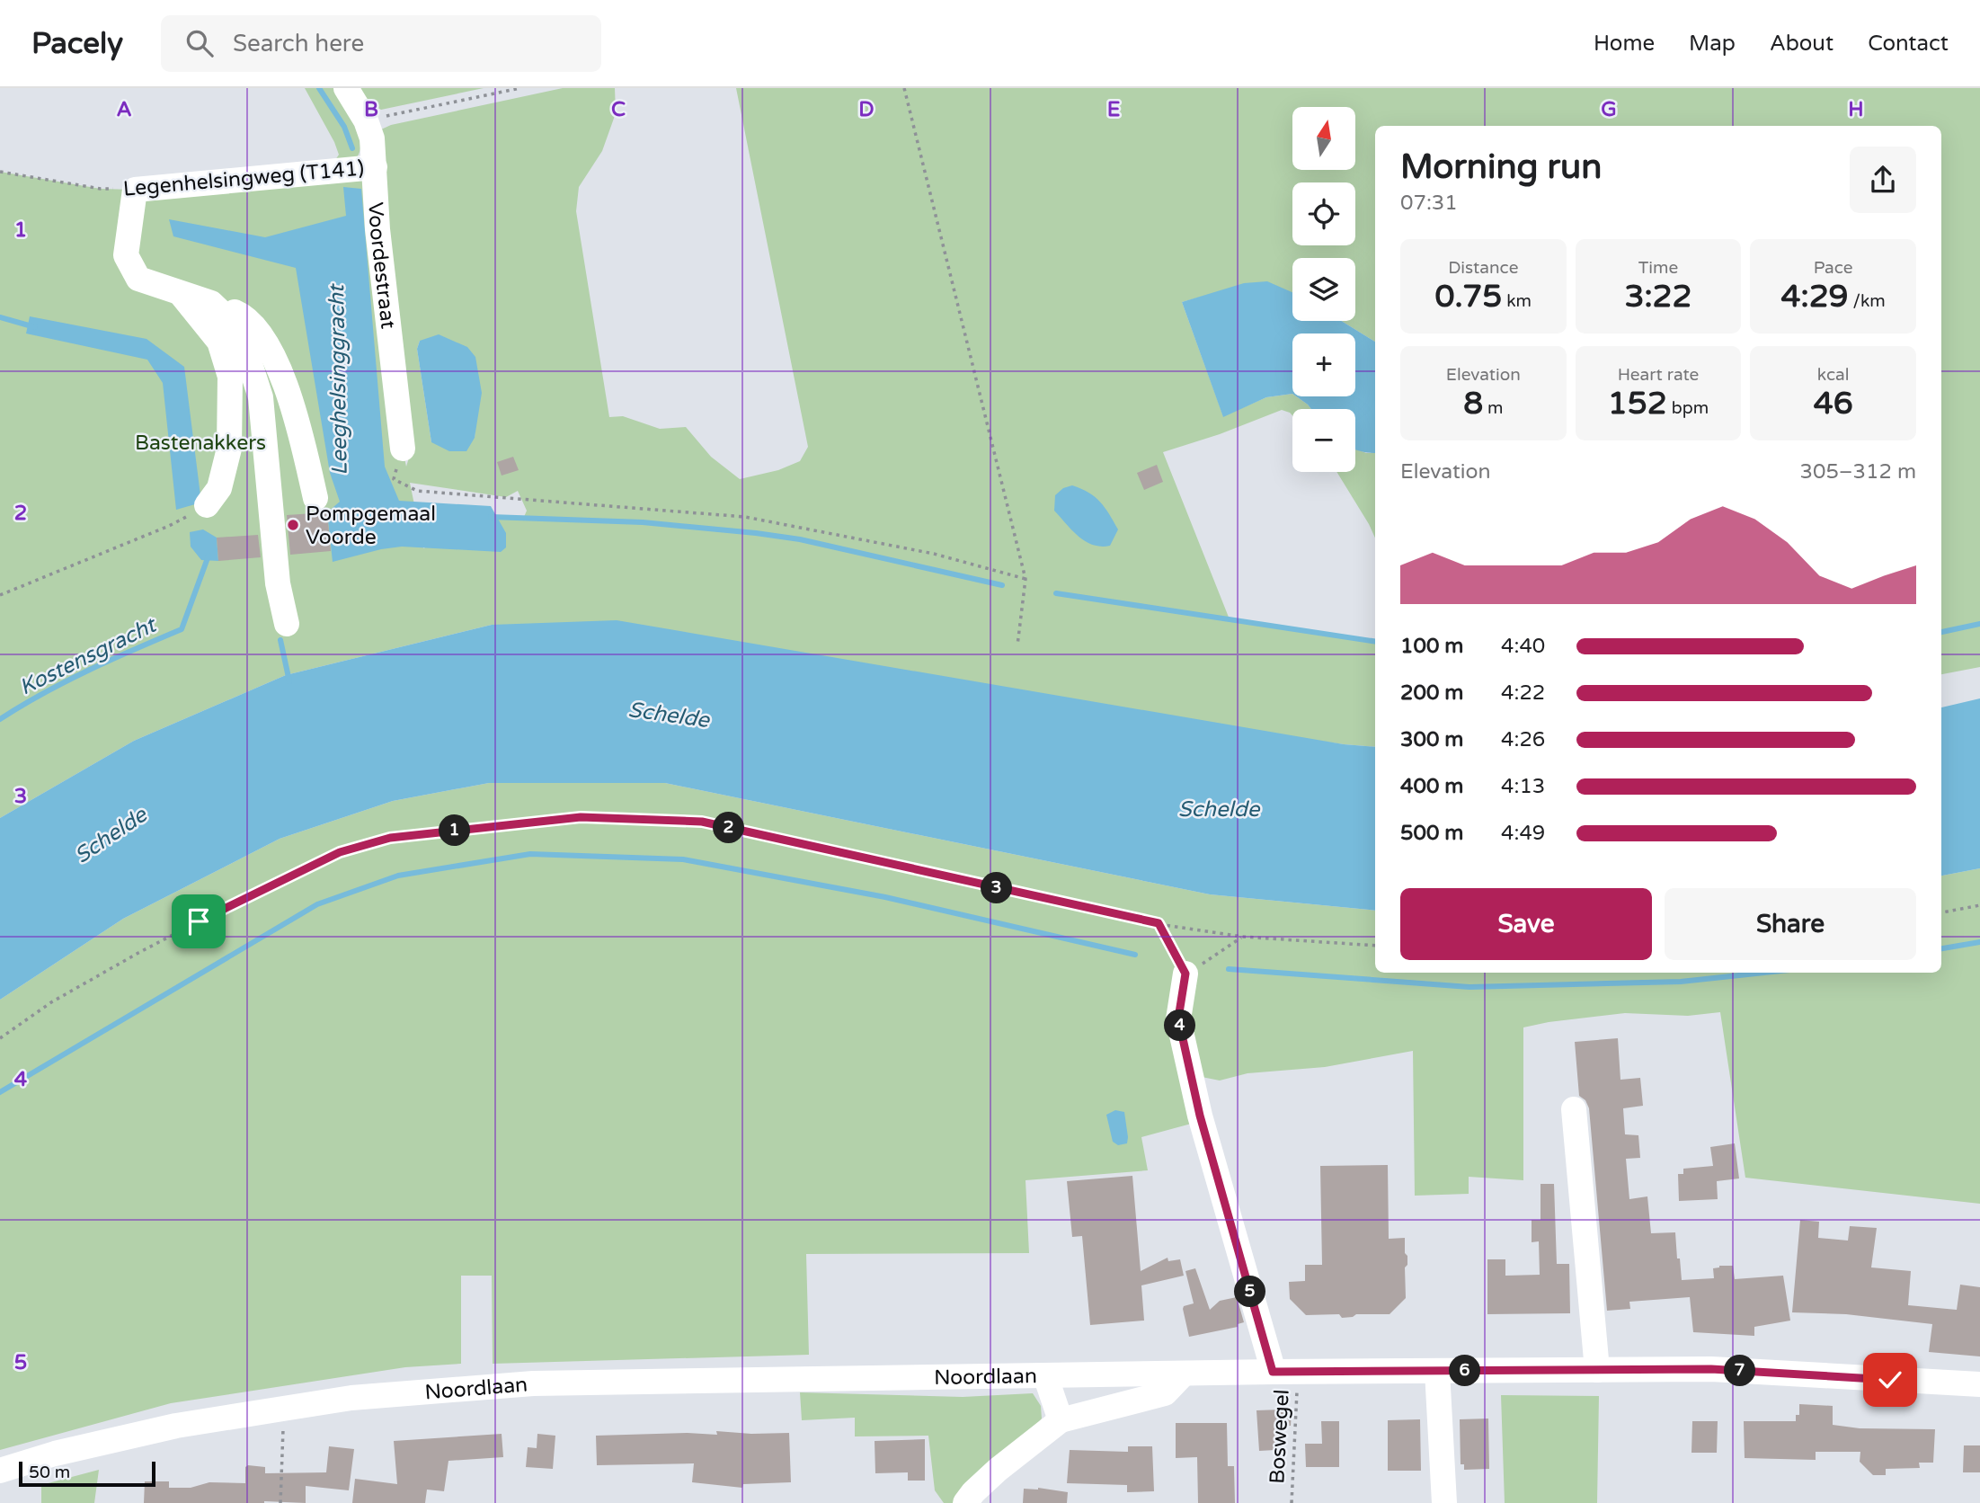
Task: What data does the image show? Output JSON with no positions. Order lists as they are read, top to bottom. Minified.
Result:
{"streets":{"street":["Legenhelsingweg (T141)","Voordestraat","Noordlaan"],"path":["Boswegel"]},"crossings":[["Legenhelsingweg (T141)","Voordestraat"],["Noordlaan","Boswegel"]],"water":["Leeghelsinggracht","Kostensgracht","Schelde"],"parks":["Bastenakkers"],"places":["Pompgemaal Voorde"],"scale_bar":"50 m","north":"top","page":{"header":"Pacely","search":"Search here","nav":["Home","Map","About","Contact"],"map_buttons":["+","−"],"heading":["Morning run","07:31"],"stats":[["Distance","0.75 km"],["Time","3:22"],["Pace","4:29 /km"],["Elevation","8 m"],["Heart rate","152 bpm"],["kcal","46"]],"chart":["Elevation","305–312 m"],"list":[{"name":"100 m","note":"4:40"},{"name":"200 m","note":"4:22"},{"name":"300 m","note":"4:26"},{"name":"400 m","note":"4:13"},{"name":"500 m","note":"4:49"}],"pins":["2","1","3","4","5","6","7"],"buttons":["Save","Share"],"scale":"50 m"},"grid":{"columns":["A","B","C","D","E","G","H"],"rows":["1","2","3","4","5"]}}
